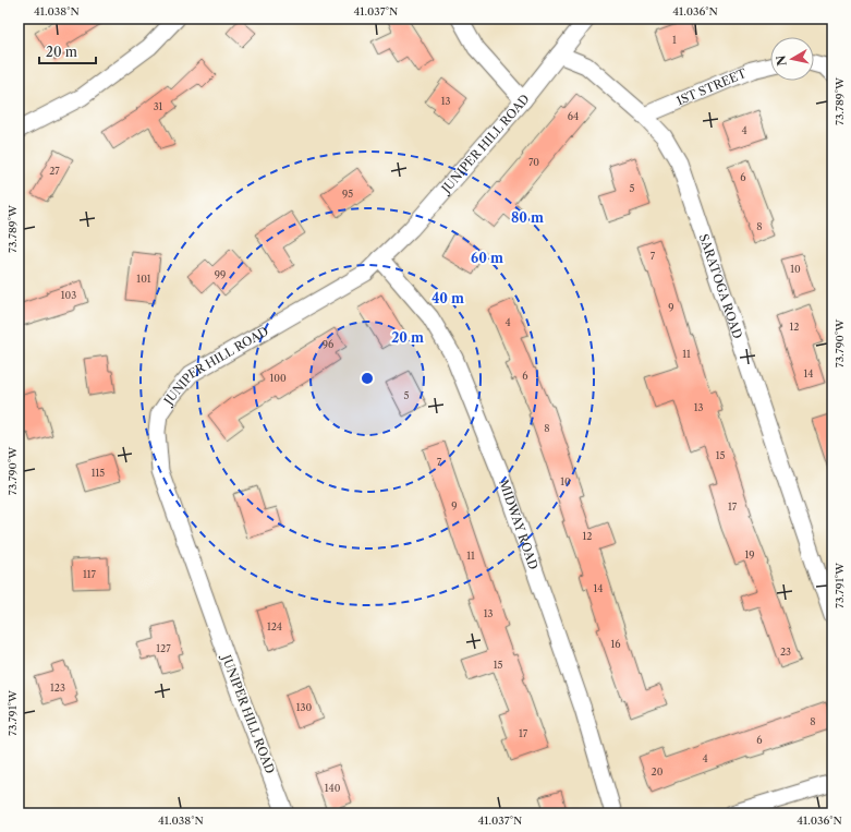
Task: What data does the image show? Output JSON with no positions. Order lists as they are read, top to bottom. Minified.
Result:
{"streets":{"street":["1ST STREET","JUNIPER HILL ROAD","SARATOGA ROAD","MIDWAY ROAD"]},"crossings":[["1ST STREET","SARATOGA ROAD"],["JUNIPER HILL ROAD","SARATOGA ROAD"],["JUNIPER HILL ROAD","MIDWAY ROAD"]],"house_numbers":["1","13","31","64","4","70","27","6","5","95","8","7","10","99","101","103","9","4","12","96","11","14","6","100","5","13","8","15","7","115","10","9","17","12","19","11","117","14","13","124","16","127","23","15","123","130","8","17","6","4","20","140"],"scale_bar":"20 m","north":"left","coordinates":["41.038°N","41.037°N","41.036°N","73.789°W","73.790°W","73.791°W"],"rings":["80 m","60 m","40 m","20 m"]}
